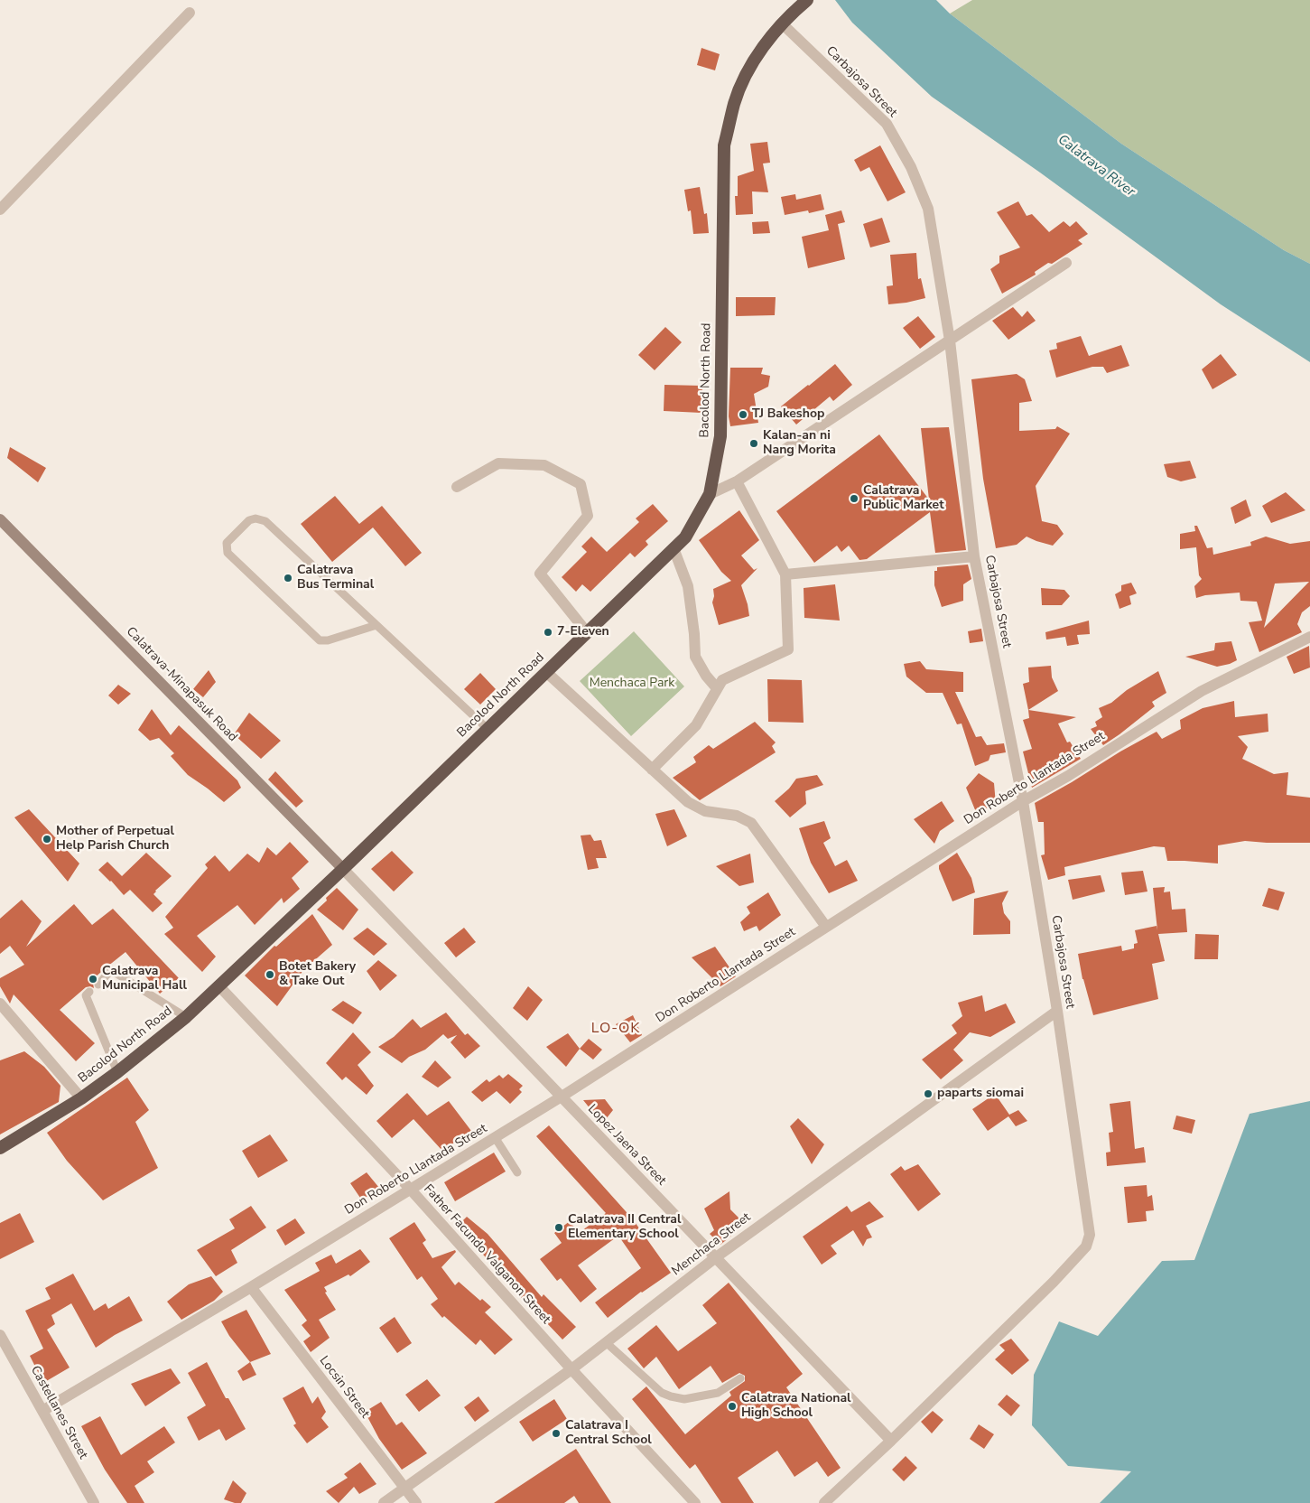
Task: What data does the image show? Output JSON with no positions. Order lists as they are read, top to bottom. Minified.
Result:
{"streets":{"highway":["Bacolod North Road"],"main road":["Calatrava-Minapasuk Road"],"street":["Carbajosa Street","Don Roberto Llantada Street","Lopez Jaena Street","Menchaca Street","Father Facundo Valganon Street","Locsin Street","Castellanes Street"]},"crossings":[["Carbajosa Street","Bacolod North Road"],["Carbajosa Street","Don Roberto Llantada Street"],["Carbajosa Street","Lopez Jaena Street"],["Carbajosa Street","Menchaca Street"],["Bacolod North Road","Calatrava-Minapasuk Road"],["Bacolod North Road","Lopez Jaena Street"],["Bacolod North Road","Father Facundo Valganon Street"],["Calatrava-Minapasuk Road","Lopez Jaena Street"],["Don Roberto Llantada Street","Lopez Jaena Street"],["Don Roberto Llantada Street","Father Facundo Valganon Street"],["Don Roberto Llantada Street","Locsin Street"],["Don Roberto Llantada Street","Castellanes Street"],["Lopez Jaena Street","Menchaca Street"],["Menchaca Street","Father Facundo Valganon Street"],["Menchaca Street","Locsin Street"]],"districts":["LO-OK"],"water":["Calatrava River"],"parks":["Menchaca Park"],"places":["TJ Bakeshop","Kalan-an ni Nang Morita","Calatrava Public Market","Calatrava Bus Terminal","7-Eleven","Mother of Perpetual Help Parish Church","Botet Bakery & Take Out","Calatrava Municipal Hall","paparts siomai","Calatrava II Central Elementary School","Calatrava National High School","Calatrava I Central School"]}
